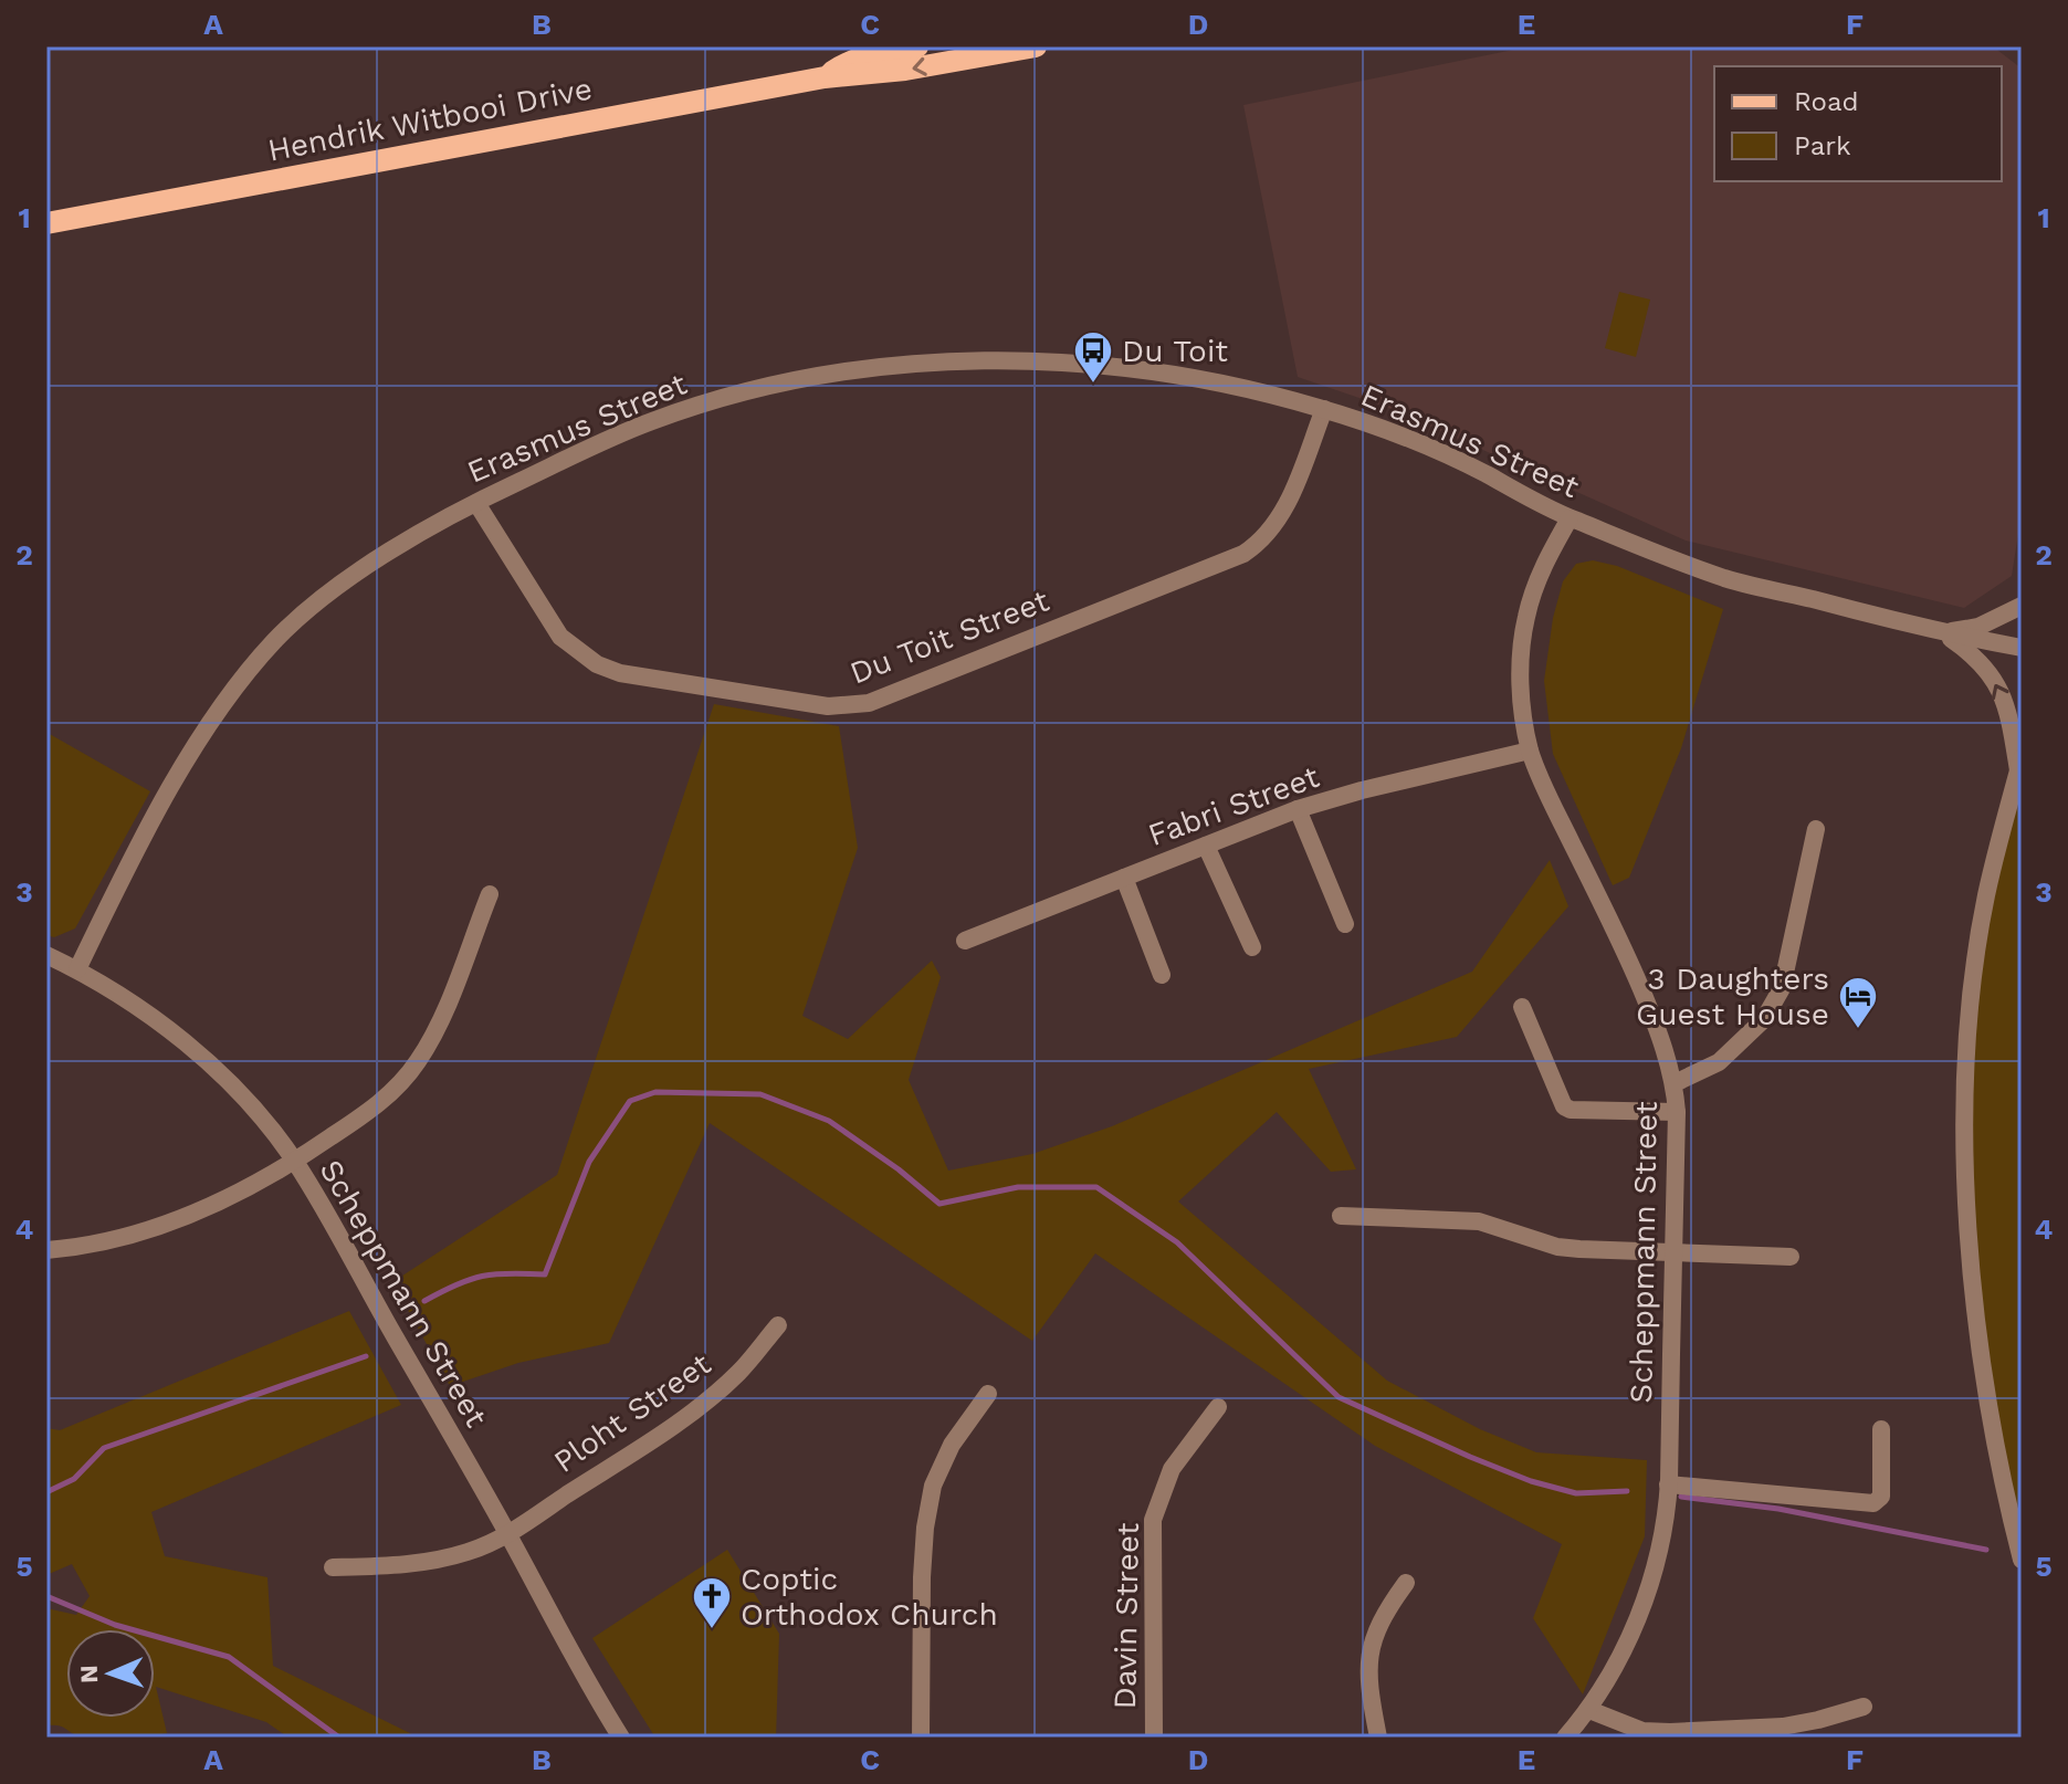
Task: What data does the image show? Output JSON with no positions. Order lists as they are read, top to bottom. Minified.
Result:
{"streets":{"main road":["Hendrik Witbooi Drive"],"street":["Erasmus Street","Du Toit Street","Fabri Street","Scheppmann Street","Ploht Street","Davin Street"]},"crossings":[["Erasmus Street","Du Toit Street"],["Erasmus Street","Scheppmann Street"],["Fabri Street","Scheppmann Street"],["Scheppmann Street","Ploht Street"]],"places":{"bus stop":["Du Toit"],"hotel":["3 Daughters Guest House"],"church":["Coptic Orthodox Church"]},"legend":["Road","Park"],"north":"left","grid":{"columns":["A","B","C","D","E","F"],"rows":["1","2","3","4","5"]}}
